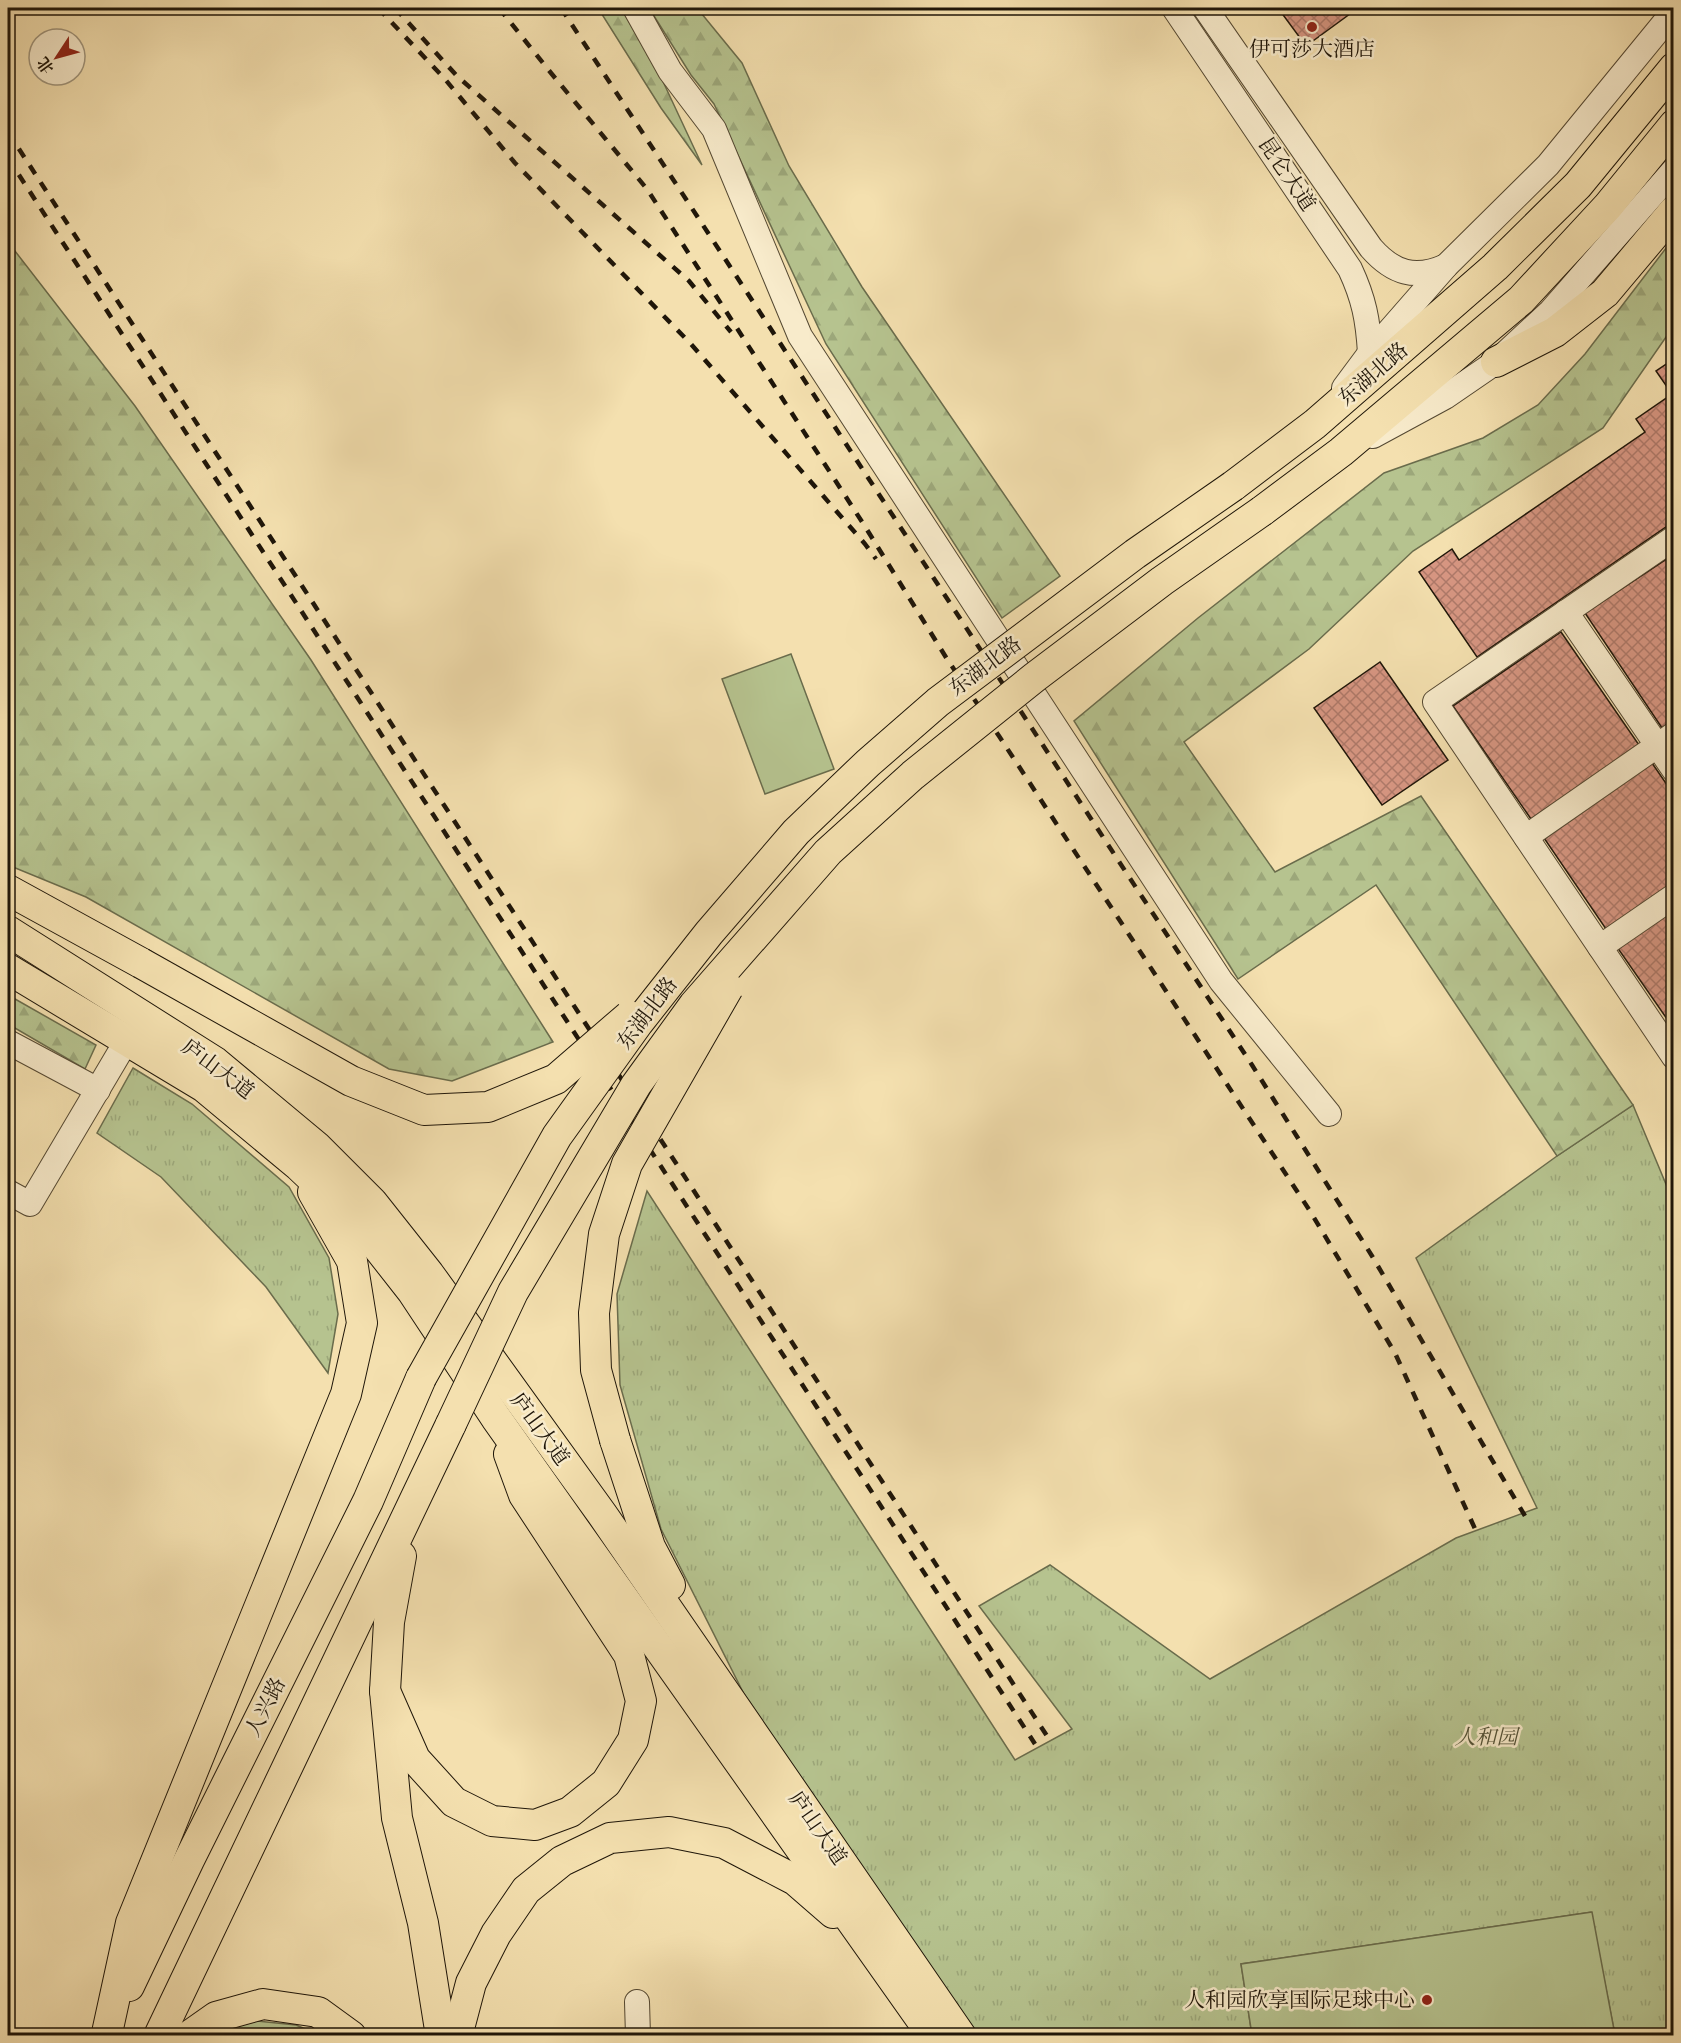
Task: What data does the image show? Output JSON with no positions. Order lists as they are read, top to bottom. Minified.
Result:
{"streets":{"main road":["东湖北路","庐山大道","人兴路"],"street":["昆仑大道"]},"crossings":[["东湖北路","人兴路"]],"parks":["人和园"],"places":["伊可莎大酒店","人和园欣享国际足球中心"],"north":"bottom left"}
